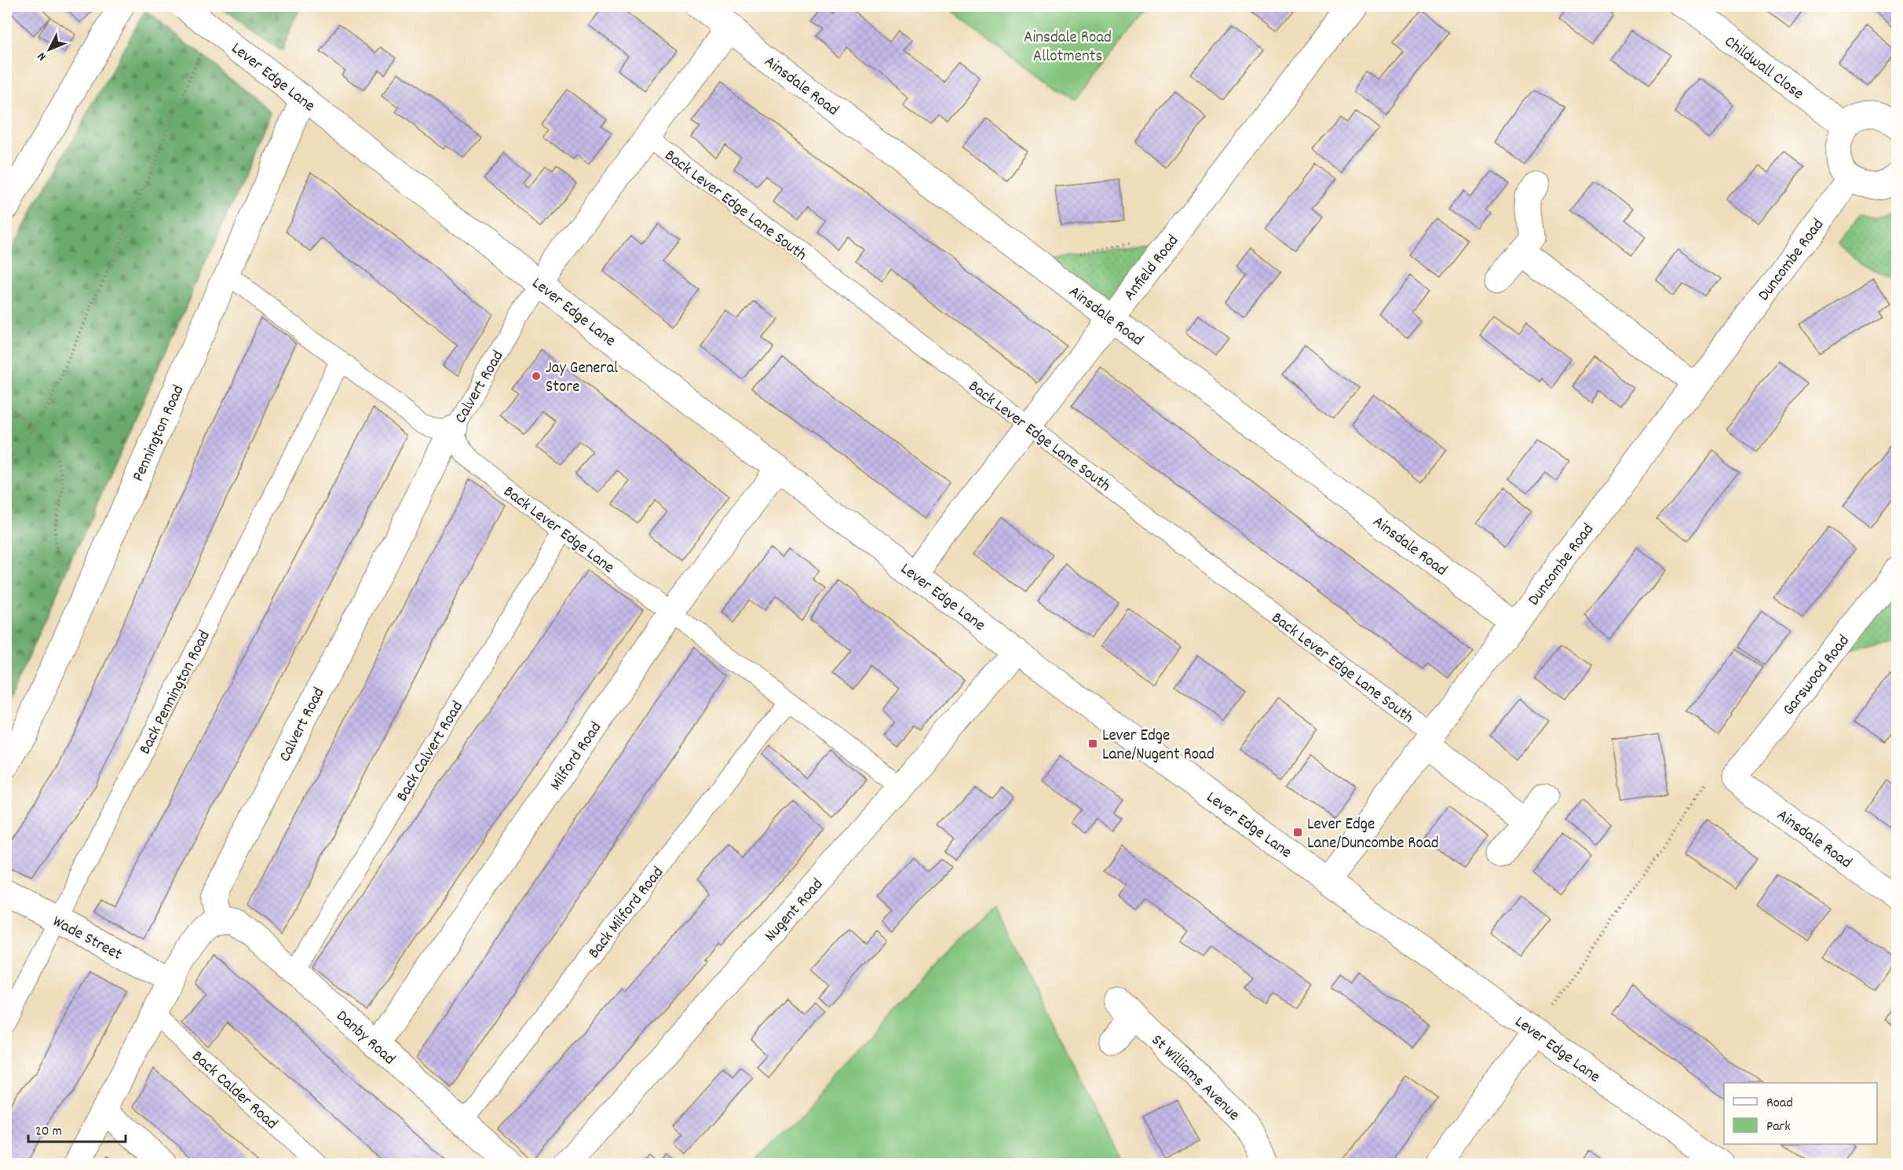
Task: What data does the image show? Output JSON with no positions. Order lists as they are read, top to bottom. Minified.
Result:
{"streets":{"street":["Childwall Close","Lever Edge Lane","Ainsdale Road","Duncombe Road","Anfield Road","Calvert Road","Pennington Road","Garswood Road","Milford Road","Nugent Road","Wade Street","Danby Road","St Williams Avenue"],"lane":["Back Lever Edge Lane South","Back Lever Edge Lane","Back Pennington Road","Back Calvert Road","Back Milford Road","Back Calder Road"]},"crossings":[["Lever Edge Lane","Duncombe Road"],["Lever Edge Lane","Anfield Road"],["Lever Edge Lane","Calvert Road"],["Lever Edge Lane","Pennington Road"],["Lever Edge Lane","Milford Road"],["Lever Edge Lane","Nugent Road"],["Ainsdale Road","Duncombe Road"],["Ainsdale Road","Anfield Road"],["Ainsdale Road","Garswood Road"],["Back Lever Edge Lane South","Duncombe Road"],["Back Lever Edge Lane South","Anfield Road"],["Calvert Road","Back Lever Edge Lane"],["Calvert Road","Danby Road"],["Back Lever Edge Lane","Back Calvert Road"],["Back Lever Edge Lane","Milford Road"],["Back Lever Edge Lane","Nugent Road"],["Back Lever Edge Lane","Back Milford Road"],["Back Pennington Road","Wade Street"],["Back Calvert Road","Danby Road"],["Milford Road","Danby Road"],["Back Milford Road","Danby Road"]],"parks":["Ainsdale Road Allotments"],"places":{"other":["Jay General Store"],"transit":["Lever Edge Lane/Nugent Road","Lever Edge Lane/Duncombe Road"]},"legend":["Road","Park"],"scale_bar":"20 m","north":"bottom left"}
